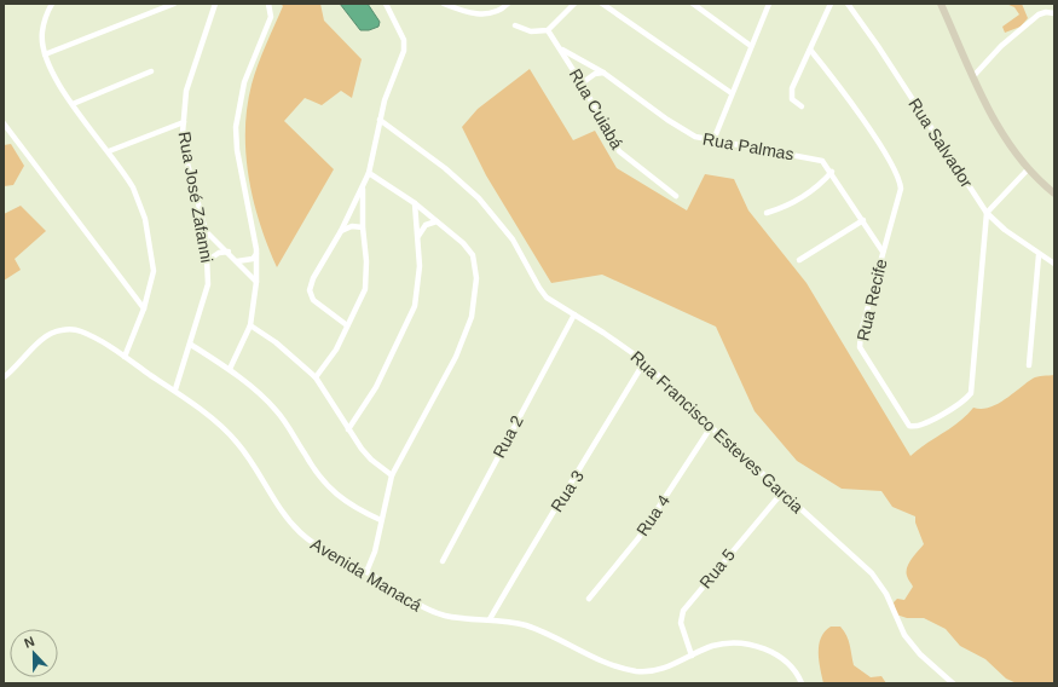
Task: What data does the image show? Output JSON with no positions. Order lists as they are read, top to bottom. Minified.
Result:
{"streets":{"street":["Rua Cuiabá","Rua Salvador","Rua Palmas","Rua José Zafanni","Rua Recife","Rua Francisco Esteves Garcia","Rua 2","Rua 3","Rua 4","Rua 5","Avenida Manacá"]},"crossings":[["Rua Cuiabá","Rua Palmas"],["Rua Salvador","Rua Recife"],["Rua Palmas","Rua Recife"],["Rua José Zafanni","Avenida Manacá"],["Rua Francisco Esteves Garcia","Rua 2"],["Rua Francisco Esteves Garcia","Rua 3"],["Rua Francisco Esteves Garcia","Rua 4"],["Rua Francisco Esteves Garcia","Rua 5"],["Rua 3","Avenida Manacá"],["Rua 5","Avenida Manacá"]],"north":"top"}
